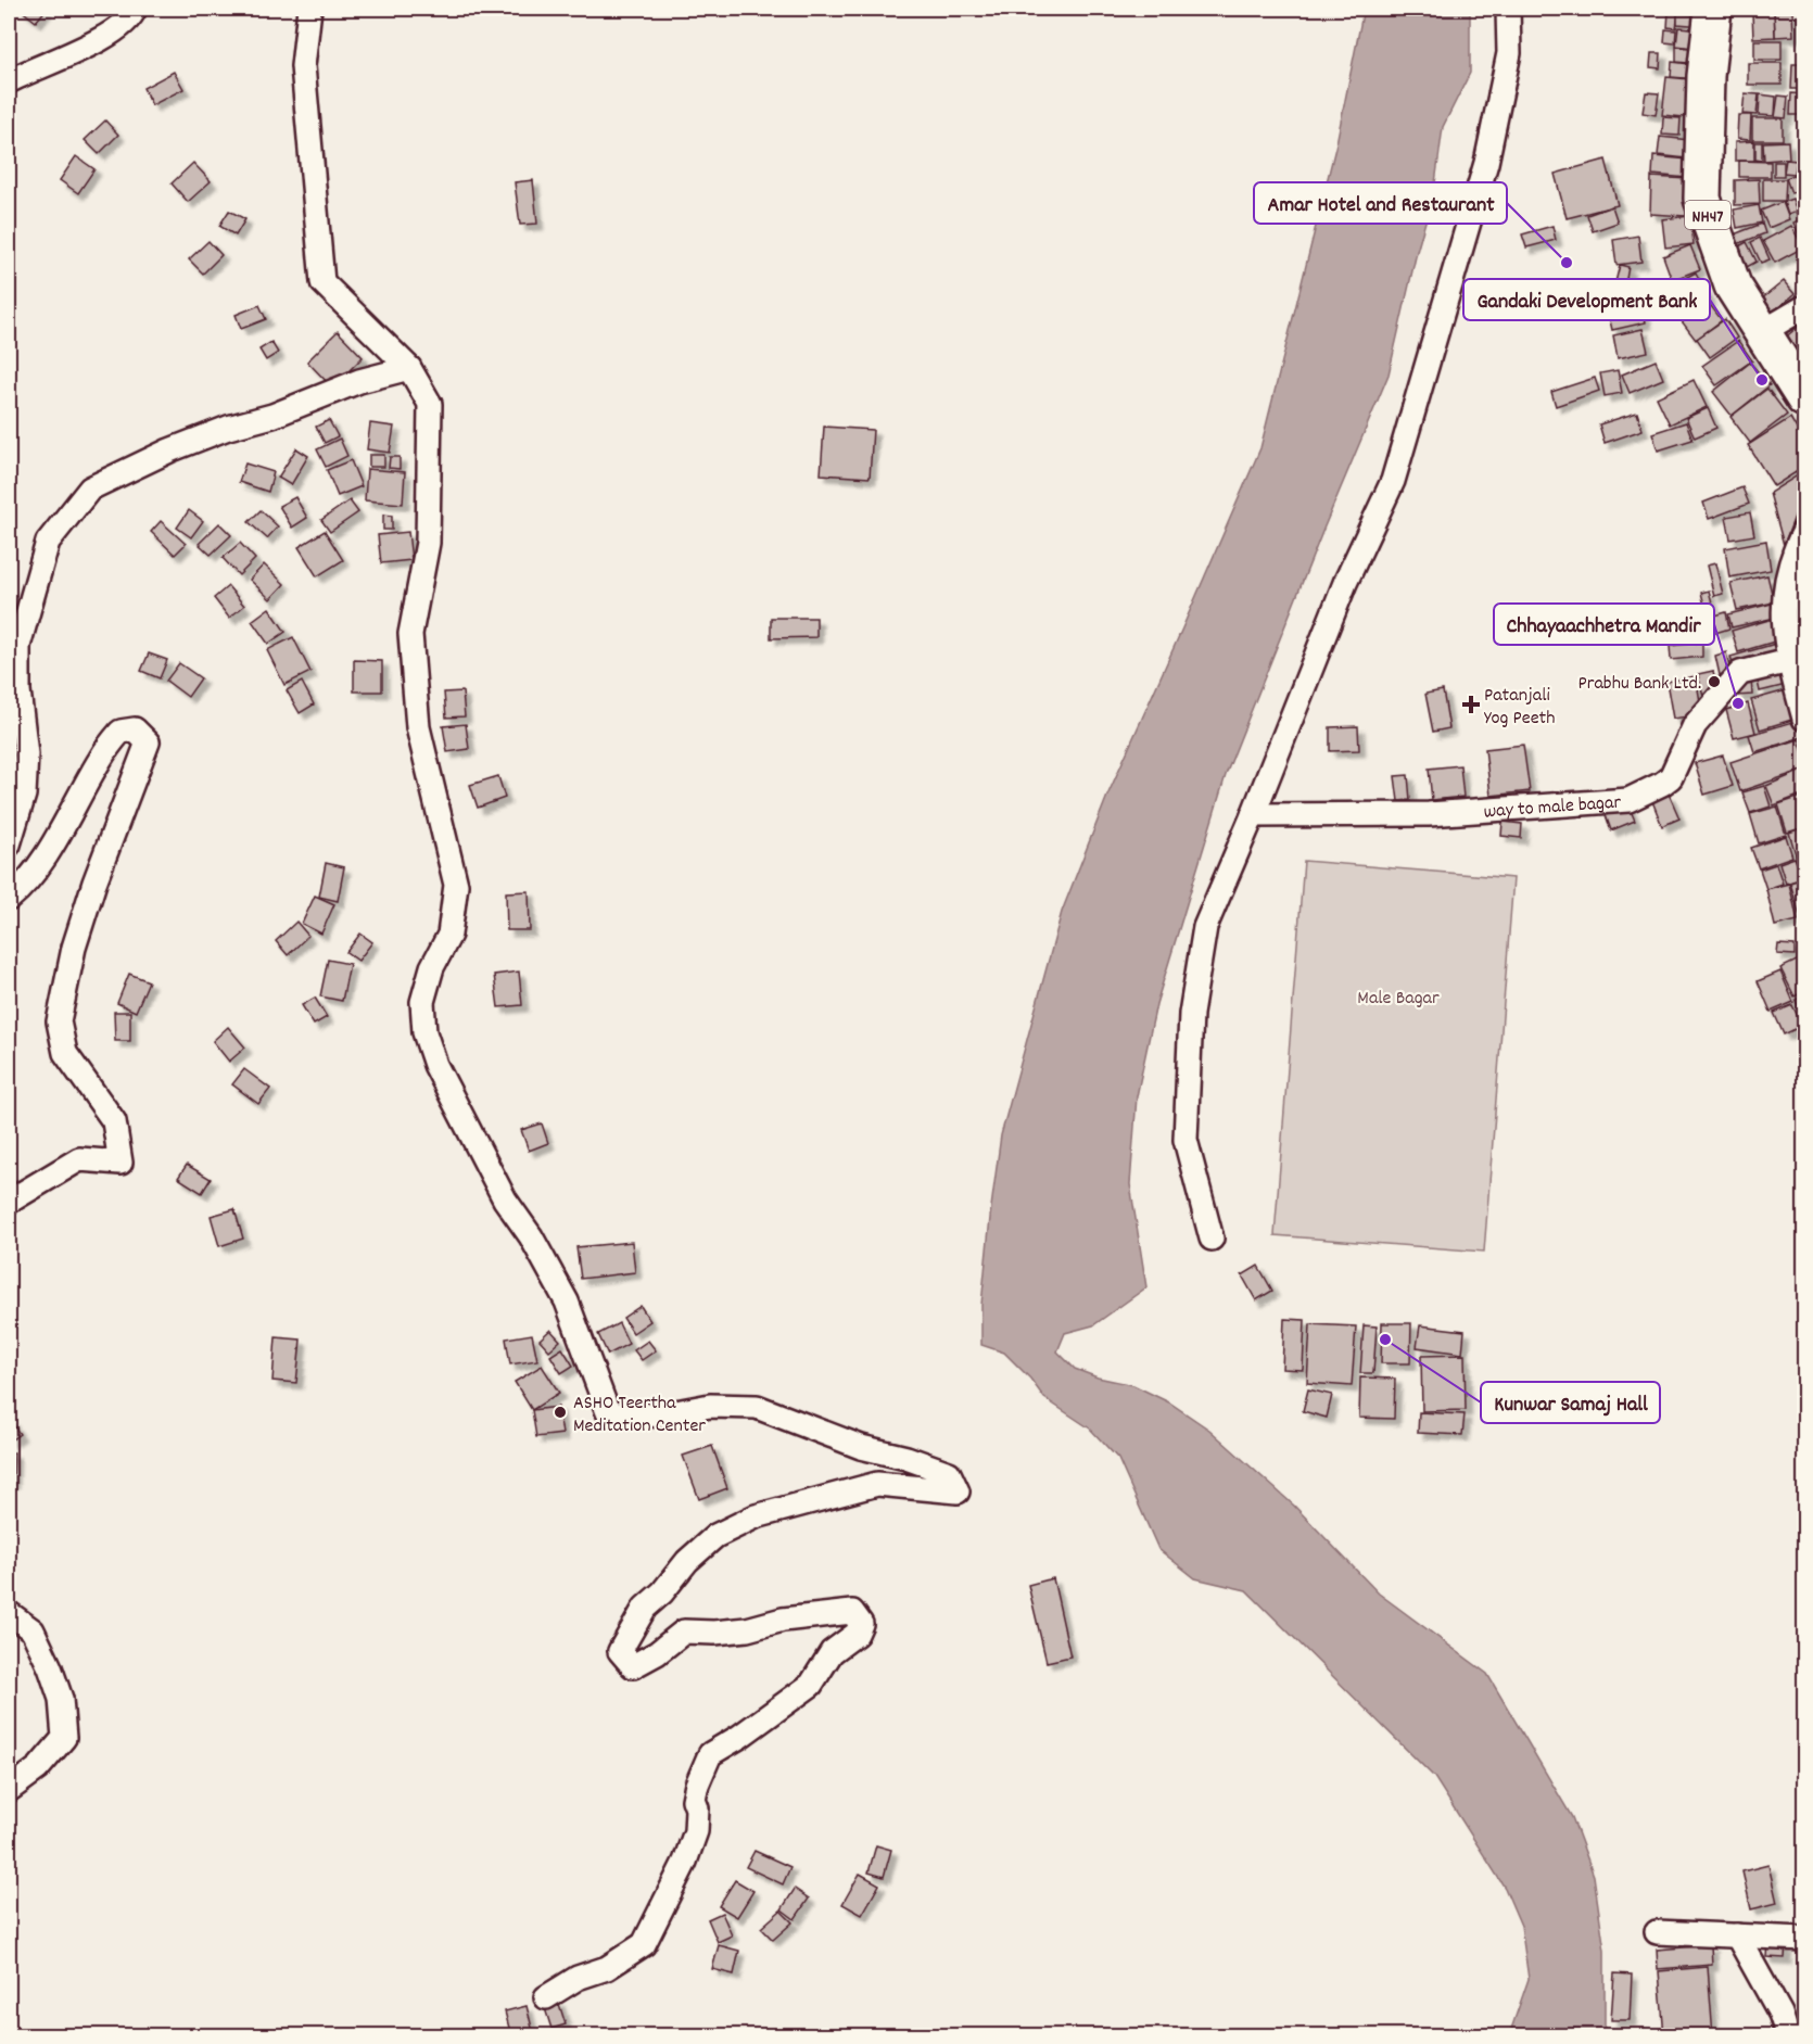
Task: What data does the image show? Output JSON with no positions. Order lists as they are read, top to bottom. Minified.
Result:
{"streets":{"highway":["NH47"],"street":["way to male bagar"]},"parks":["Male Bagar"],"places":{"other":["Amar Hotel and Restaurant","Gandaki Development Bank","Prabhu Bank Ltd.","Chhayaachhetra Mandir","Kunwar Samaj Hall","ASHO Teertha Meditation Center"],"health":["Patanjali Yog Peeth"]}}
